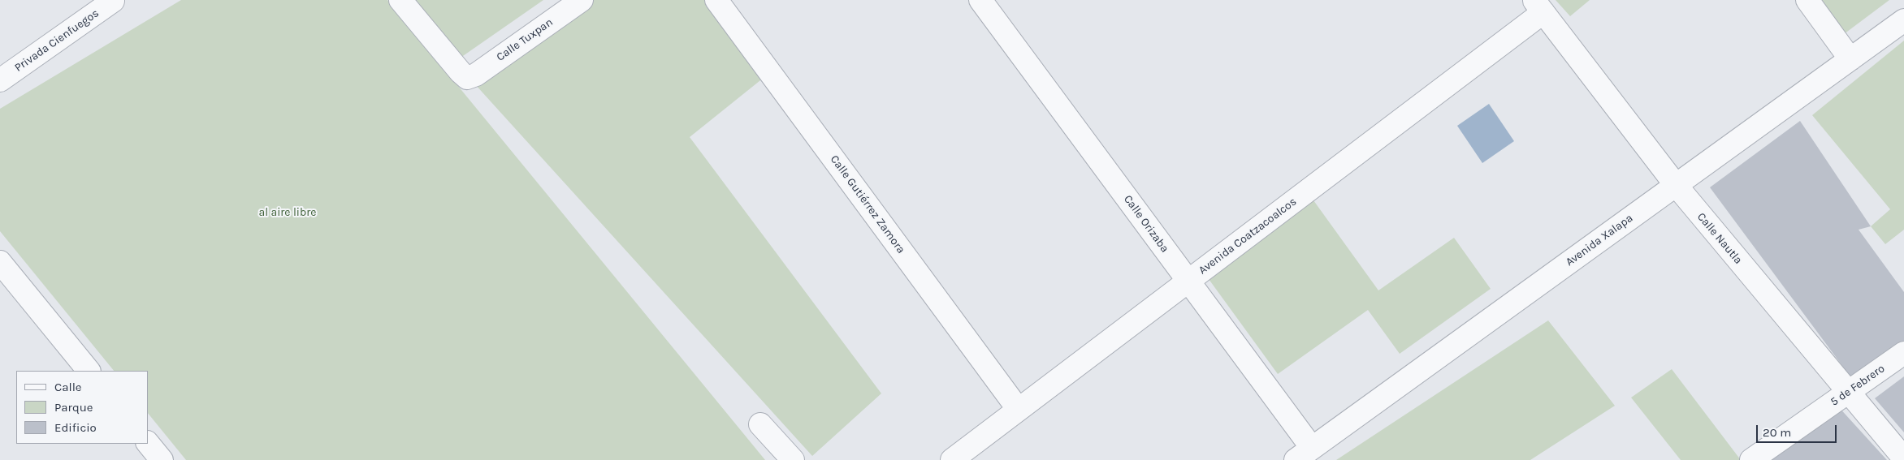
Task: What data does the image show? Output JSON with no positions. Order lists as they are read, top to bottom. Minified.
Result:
{"streets":{"street":["Calle Tuxpan","Privada Cienfuegos","Calle Gutiérrez Zamora","Calle Orizaba","Avenida Coatzacoalcos","Calle Nautla","Avenida Xalapa","5 de Febrero"]},"crossings":[["Calle Gutiérrez Zamora","Avenida Coatzacoalcos"],["Calle Orizaba","Avenida Coatzacoalcos"],["Calle Orizaba","Avenida Xalapa"],["Avenida Coatzacoalcos","Calle Nautla"],["Calle Nautla","Avenida Xalapa"],["Calle Nautla","5 de Febrero"]],"parks":["al aire libre"],"legend":["Calle","Parque","Edificio"],"scale_bar":"20 m"}
